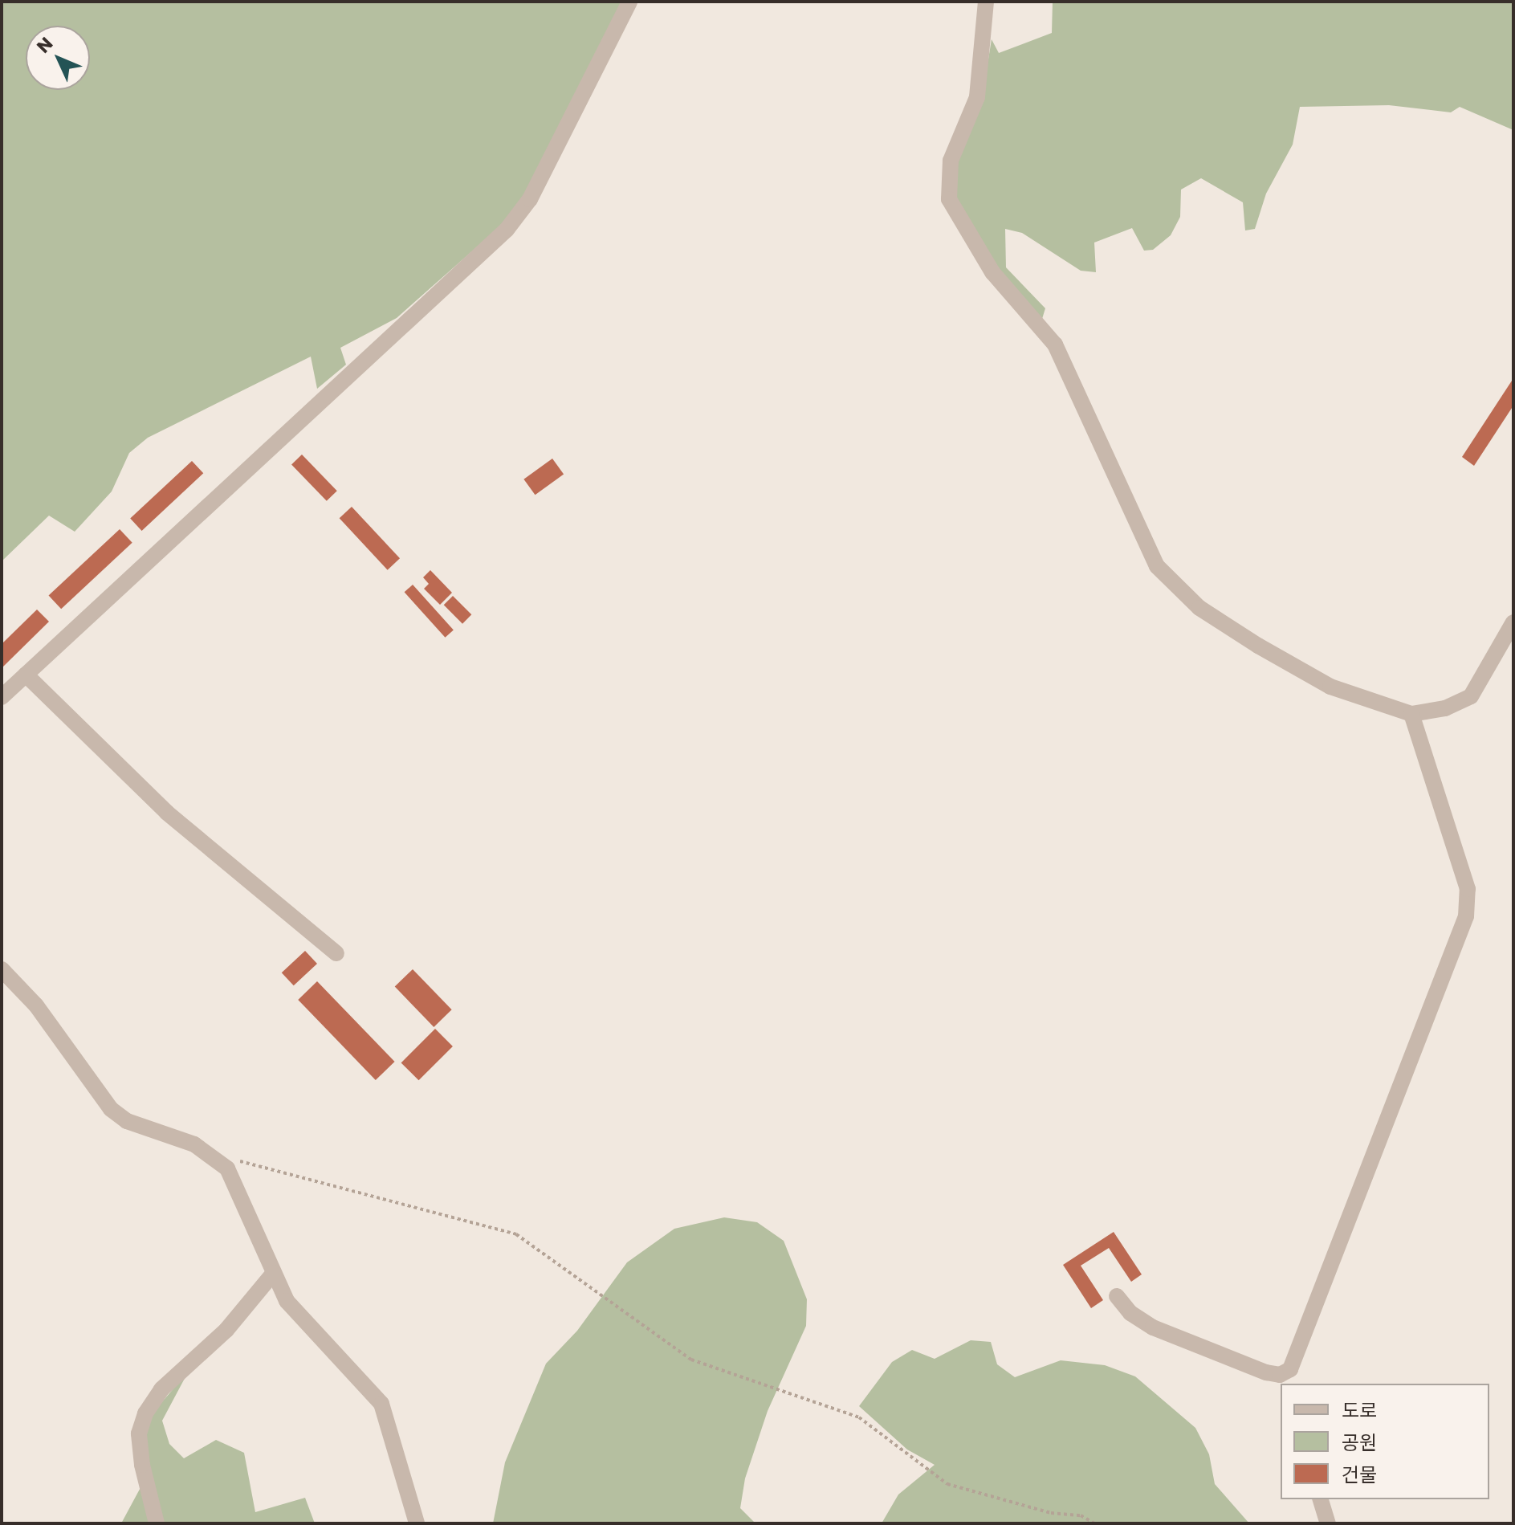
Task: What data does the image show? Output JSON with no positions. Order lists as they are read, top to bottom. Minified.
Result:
{"legend":["도로","공원","건물"],"north":"top left"}
